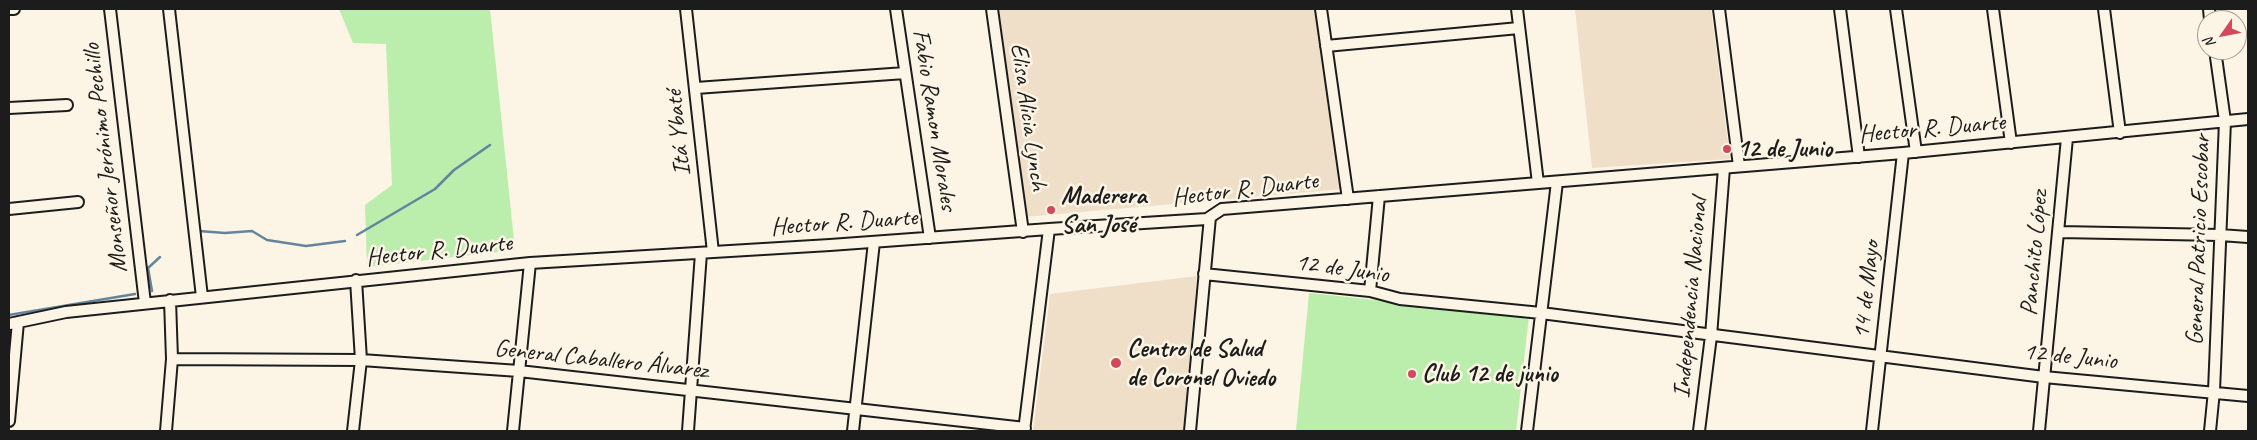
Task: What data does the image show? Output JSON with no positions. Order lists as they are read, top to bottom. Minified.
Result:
{"streets":{"street":["Elisa Alicia Lynch","Fabio Ramon Morales","Hector R. Duarte","Itá Ybaté","Monseñor Jerónimo Pechillo","General Patricio Escobar","Panchito López","12 de Junio","14 de Mayo","Independencia Nacional","General Caballero Álvarez"]},"crossings":[["Elisa Alicia Lynch","Hector R. Duarte"],["Fabio Ramon Morales","Hector R. Duarte"],["Hector R. Duarte","Itá Ybaté"],["Hector R. Duarte","Monseñor Jerónimo Pechillo"],["Hector R. Duarte","General Patricio Escobar"],["Hector R. Duarte","Panchito López"],["Hector R. Duarte","14 de Mayo"],["Hector R. Duarte","Independencia Nacional"],["General Patricio Escobar","12 de Junio"],["Panchito López","12 de Junio"],["12 de Junio","14 de Mayo"],["12 de Junio","Independencia Nacional"]],"places":["12 de Junio","Maderera San José","Centro de Salud de Coronel Oviedo","Club 12 de junio"],"north":"bottom left"}
